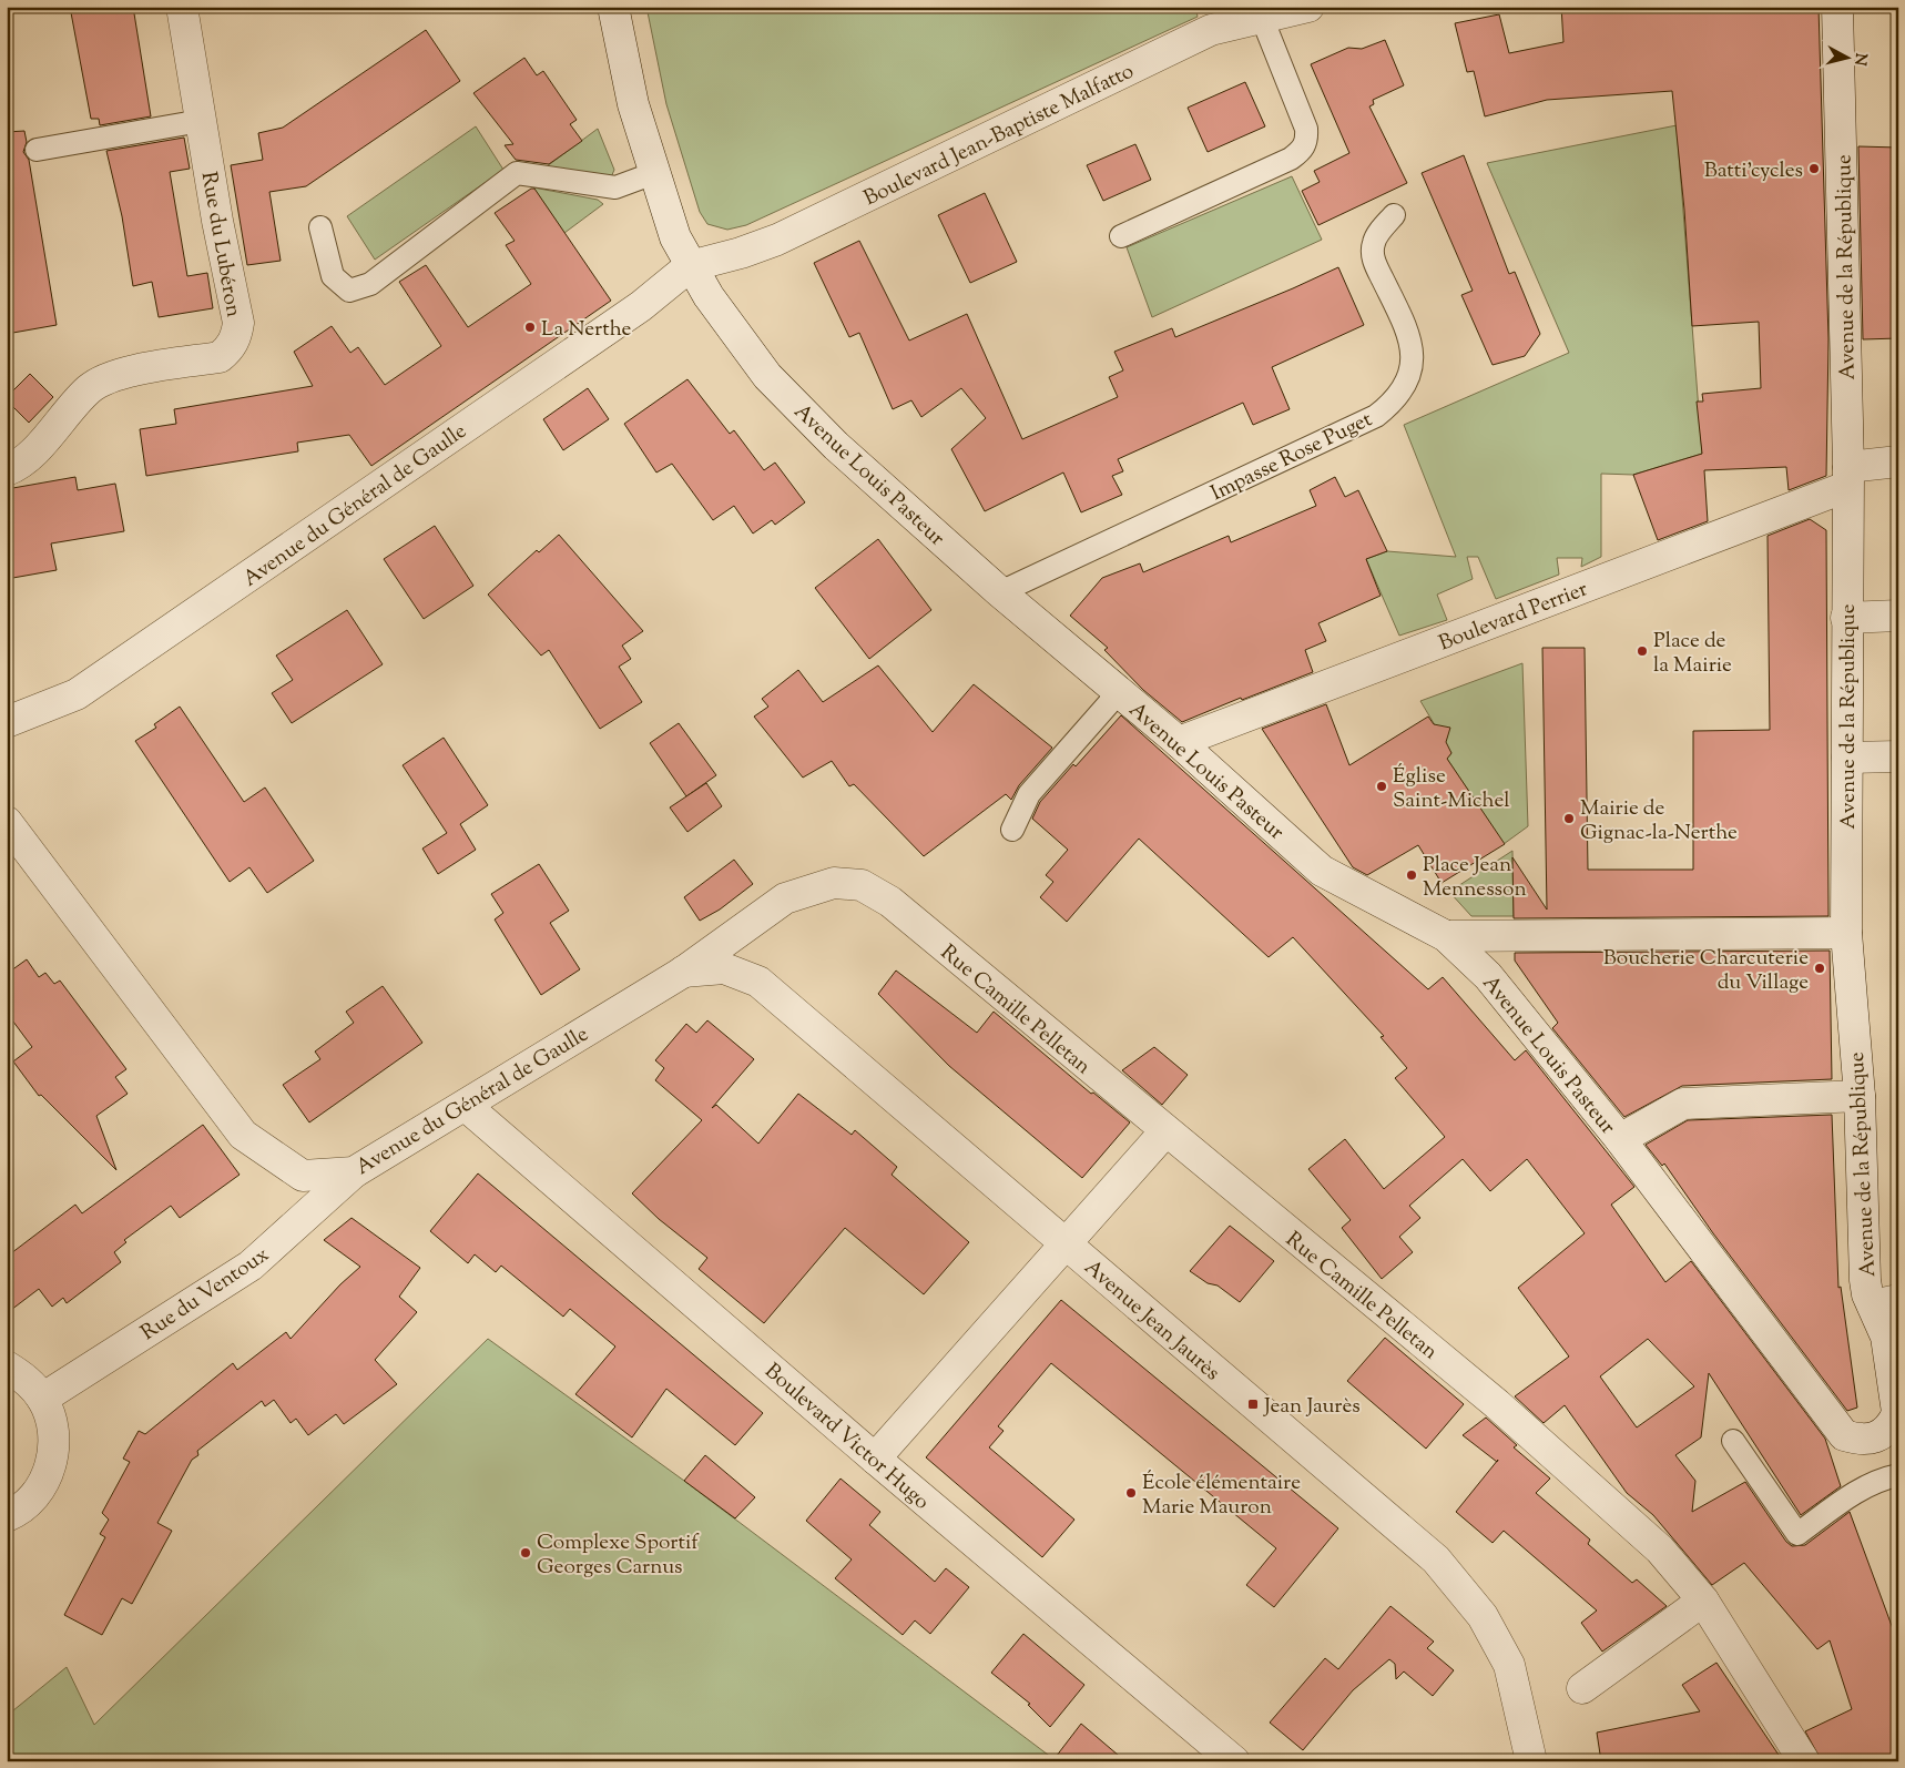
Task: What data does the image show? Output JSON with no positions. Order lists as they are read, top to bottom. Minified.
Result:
{"streets":{"street":["Boulevard Jean-Baptiste Malfatto","Rue du Lubéron","Avenue de la République","Avenue Louis Pasteur","Avenue du Général de Gaulle","Boulevard Perrier","Rue Camille Pelletan","Rue du Ventoux","Avenue Jean Jaurès","Boulevard Victor Hugo"],"lane":["Impasse Rose Puget"]},"crossings":[["Boulevard Jean-Baptiste Malfatto","Avenue Louis Pasteur"],["Boulevard Jean-Baptiste Malfatto","Avenue du Général de Gaulle"],["Avenue de la République","Avenue Louis Pasteur"],["Avenue de la République","Boulevard Perrier"],["Impasse Rose Puget","Avenue Louis Pasteur"],["Avenue Louis Pasteur","Avenue du Général de Gaulle"],["Avenue Louis Pasteur","Boulevard Perrier"],["Avenue du Général de Gaulle","Rue Camille Pelletan"],["Avenue du Général de Gaulle","Rue du Ventoux"],["Avenue du Général de Gaulle","Avenue Jean Jaurès"],["Avenue du Général de Gaulle","Boulevard Victor Hugo"]],"places":{"other":["Batti'cycles","La Nerthe","Place de la Mairie","Église Saint-Michel","Mairie de Gignac-la-Nerthe","Place Jean Mennesson","Boucherie Charcuterie du Village","École élémentaire Marie Mauron","Complexe Sportif Georges Carnus"],"transit":["Jean Jaurès"]},"north":"right"}
